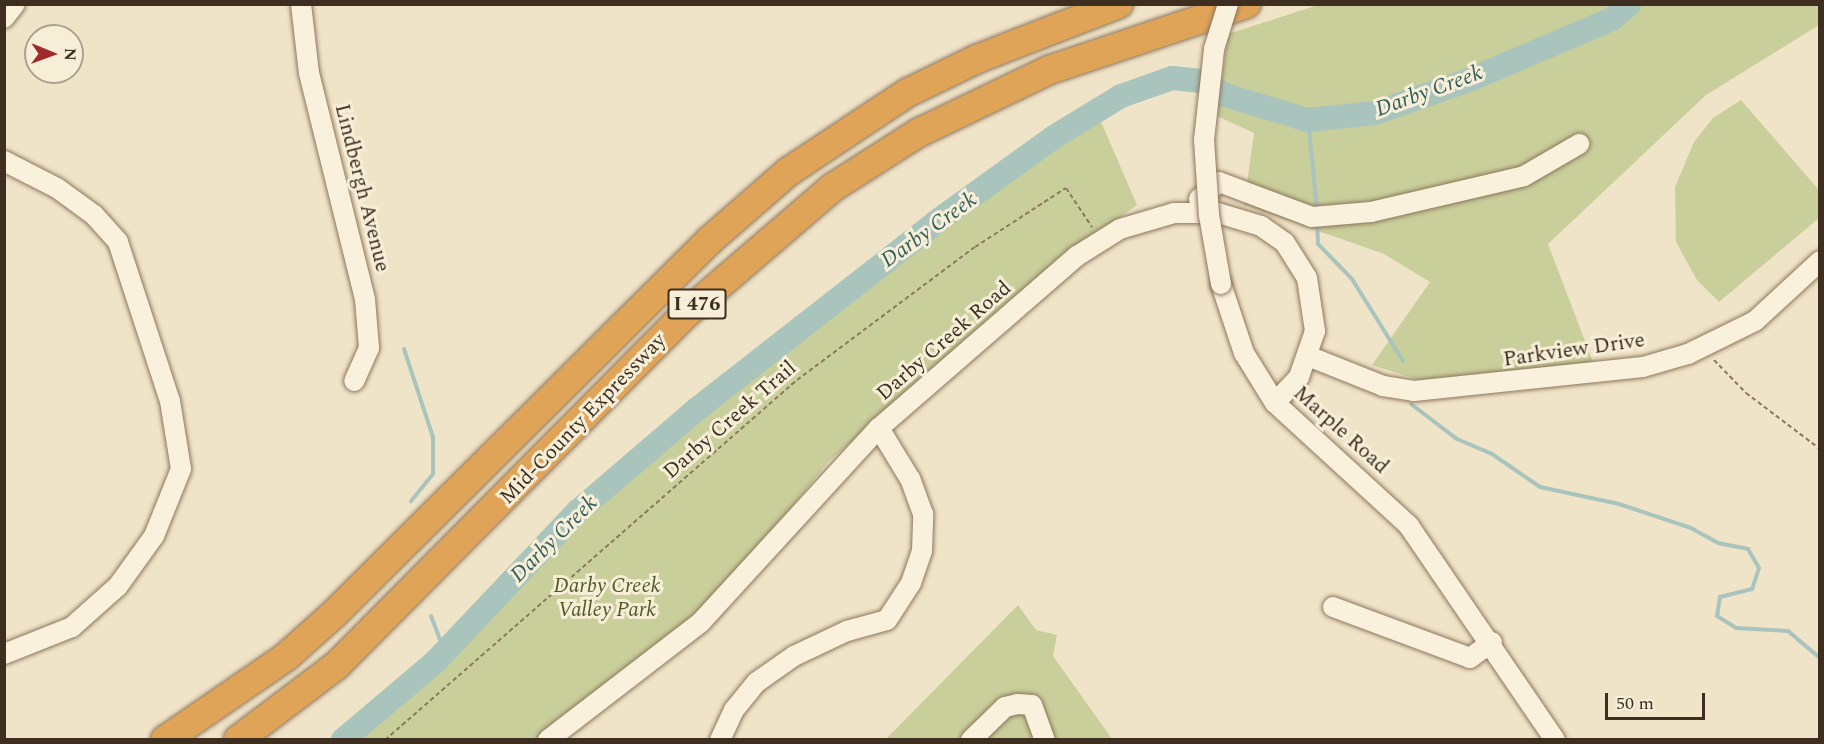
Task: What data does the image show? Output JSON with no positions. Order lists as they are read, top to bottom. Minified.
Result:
{"streets":{"highway":["I 476","Mid-County Expressway"],"street":["Lindbergh Avenue","Darby Creek Road","Parkview Drive","Marple Road"],"path":["Darby Creek Trail"]},"crossings":[["Darby Creek Road","Parkview Drive"],["Darby Creek Road","Darby Creek Trail"],["Darby Creek Road","Marple Road"]],"water":["Darby Creek"],"parks":["Darby Creek Valley Park"],"scale_bar":"50 m","north":"right"}
